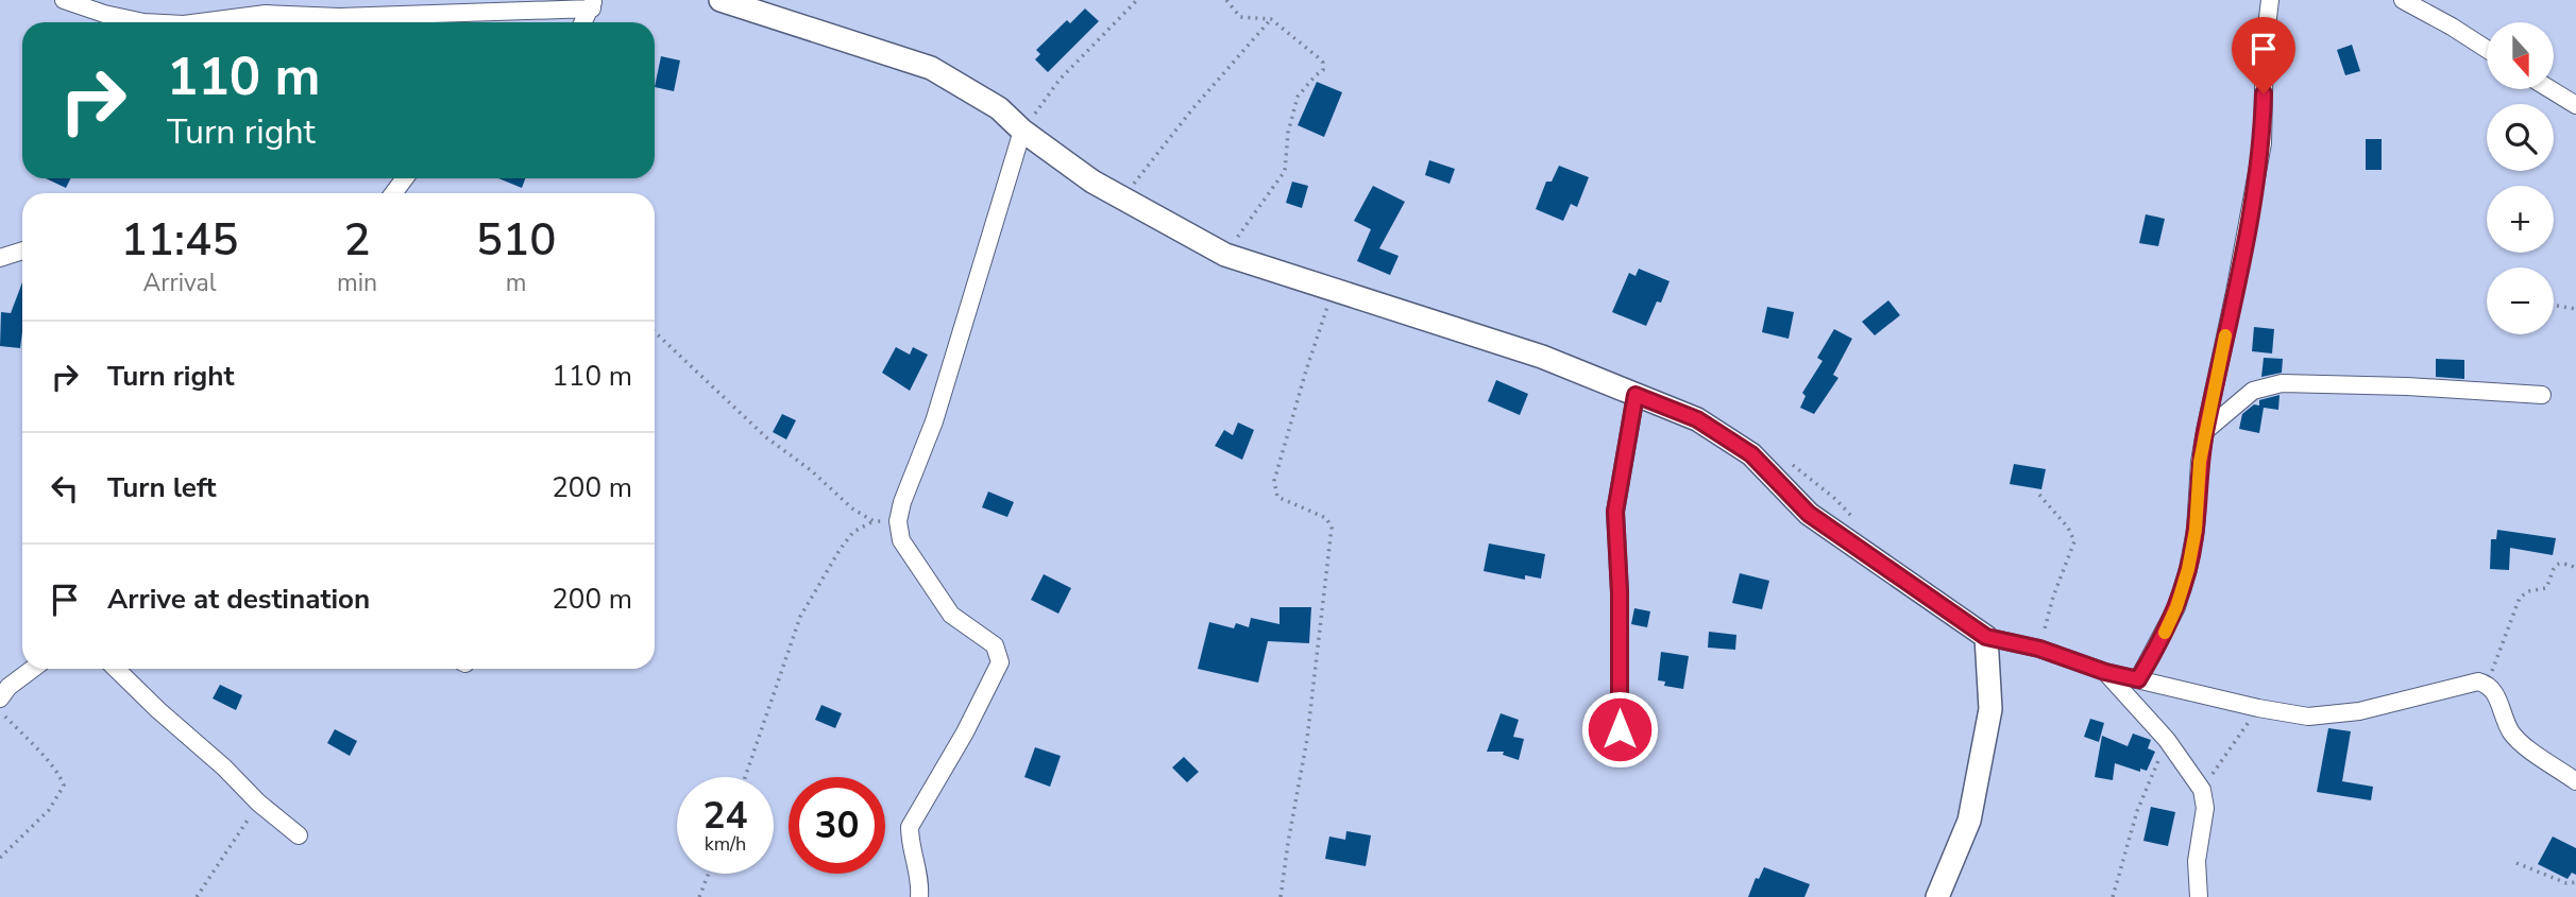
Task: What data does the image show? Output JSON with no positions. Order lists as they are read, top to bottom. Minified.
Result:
{"north":"bottom","page":{"map_buttons":["+","−"],"turn":["110 m","Turn right"],"eta":["11:45","Arrival","2","min","510","m"],"list":[{"name":"Turn right","value":"110 m"},{"name":"Turn left","value":"200 m"},{"name":"Arrive at destination","value":"200 m"}],"speed":"24 km/h","limit":"30"}}
